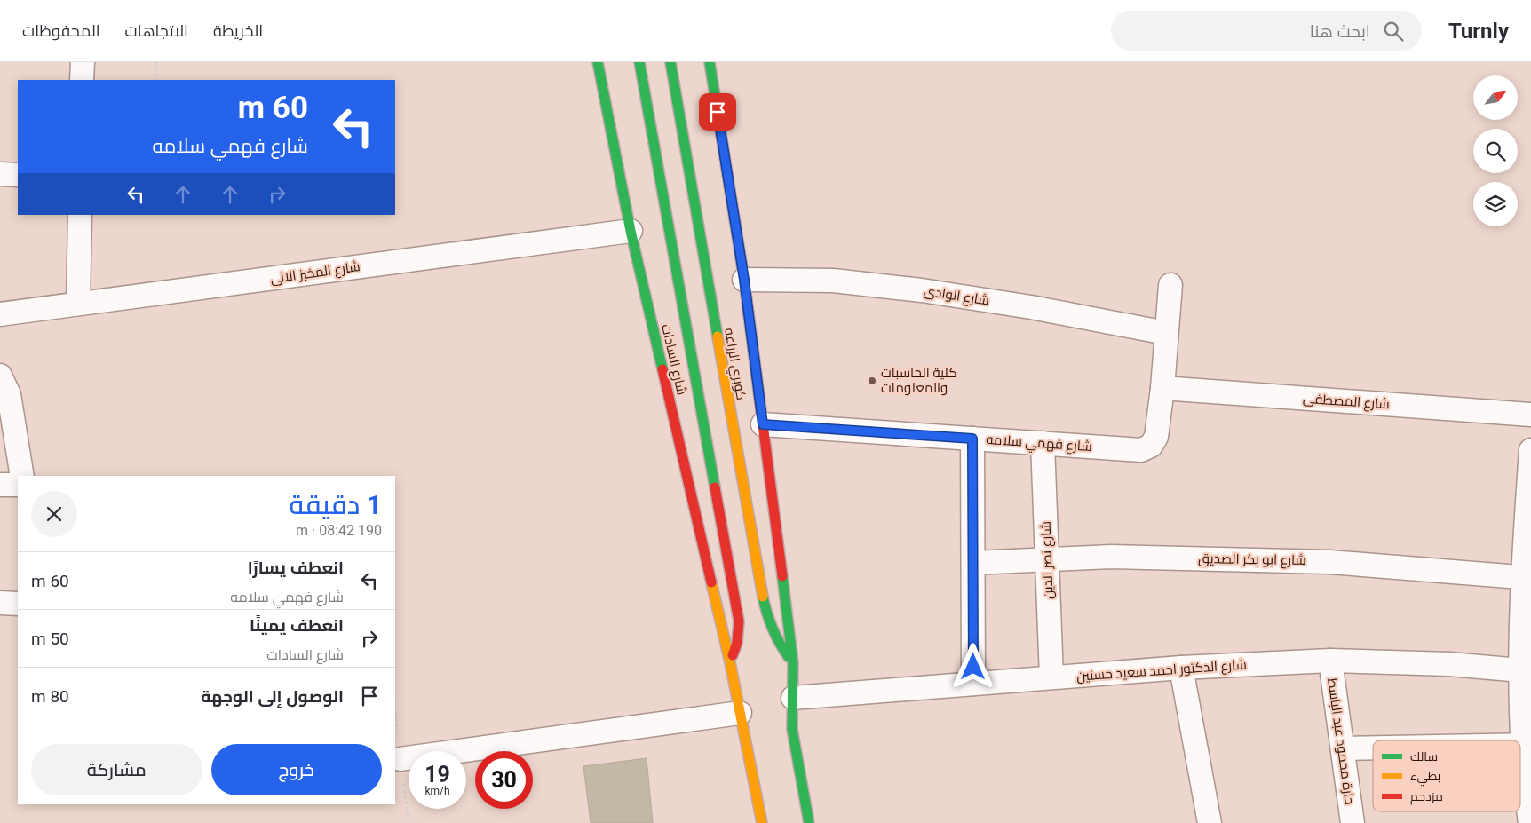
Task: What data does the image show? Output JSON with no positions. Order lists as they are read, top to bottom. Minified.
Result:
{"streets":{"highway":["شارع السادات","كوبري الزراعه"],"street":["شارع المخبز الالى","شارع الوادى","شارع المصطفى","شارع فهمي سلامه","شارع ابو بكر الصديق","شارع نصر الدين","شارع الدكتور احمد سعيد حسنين","حارة محمود عبد الباسط"]},"crossings":[["شارع المخبز الالى","شارع السادات"],["شارع الوادى","شارع فهمي سلامه"],["شارع المصطفى","شارع فهمي سلامه"],["شارع فهمي سلامه","شارع نصر الدين"],["شارع ابو بكر الصديق","شارع نصر الدين"],["شارع نصر الدين","شارع الدكتور احمد سعيد حسنين"],["شارع الدكتور احمد سعيد حسنين","حارة محمود عبد الباسط"]],"places":["كلية الحاسبات والمعلومات"],"legend":["سالك","بطيء","مزدحم"],"north":"top right","page":{"header":"Turnly","search":"ابحث هنا","nav":["الخريطة","الاتجاهات","المحفوظات"],"turn":["60 m","شارع فهمي سلامه"],"heading":["1 دقيقة","190 m · 08:42"],"list":[{"name":"انعطف يسارًا","note":"شارع فهمي سلامه","value":"60 m"},{"name":"انعطف يمينًا","note":"شارع السادات","value":"50 m"},{"name":"الوصول إلى الوجهة","value":"80 m"}],"buttons":["خروج","مشاركة"],"speed":"19 km/h","limit":"30"}}
